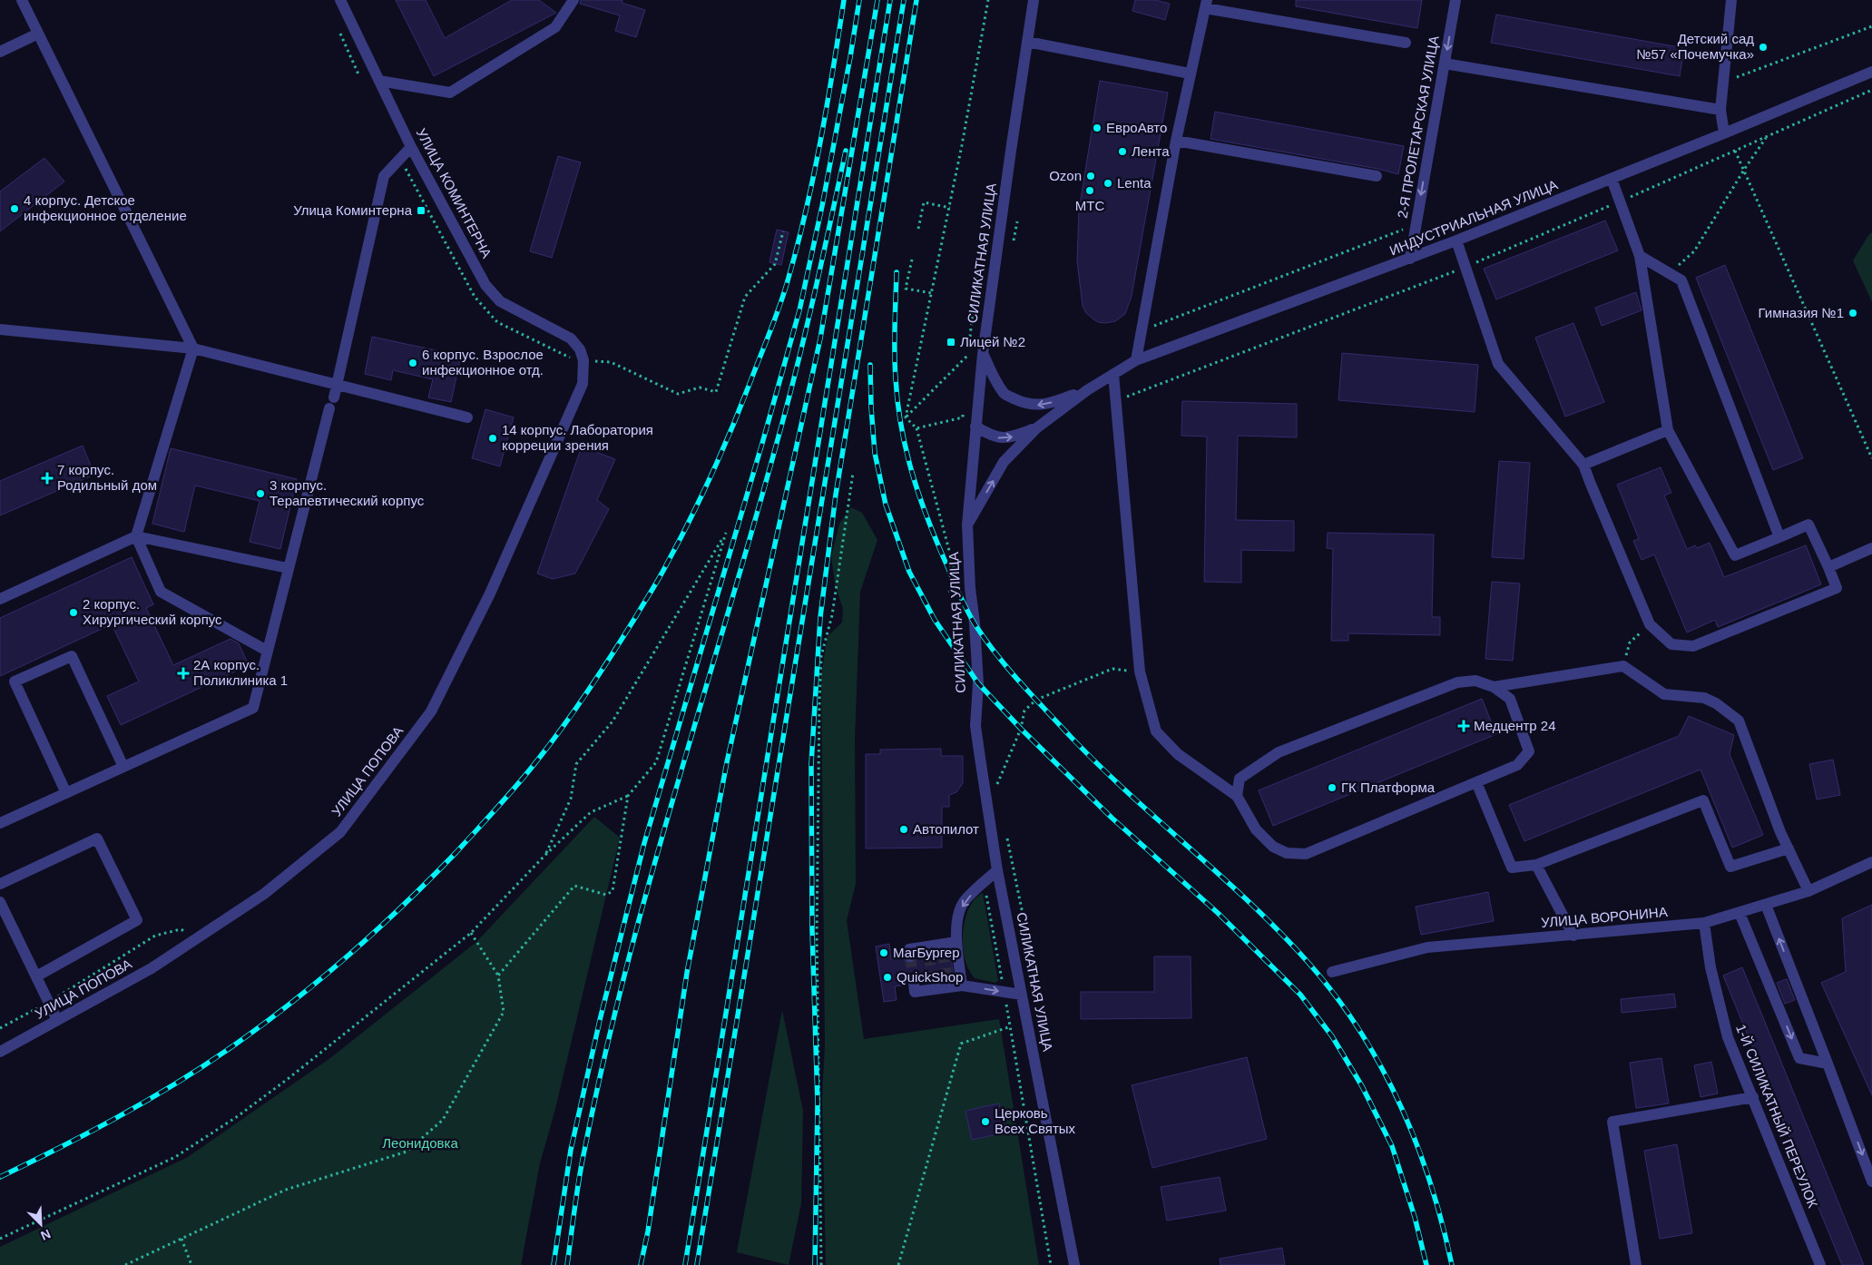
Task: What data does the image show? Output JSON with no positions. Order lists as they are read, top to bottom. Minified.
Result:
{"streets":{"street":["2-Я ПРОЛЕТАРСКАЯ УЛИЦА","УЛИЦА КОМИНТЕРНА","ИНДУСТРИАЛЬНАЯ УЛИЦА","СИЛИКАТНАЯ УЛИЦА","УЛИЦА ПОПОВА","УЛИЦА ВОРОНИНА","1-Й СИЛИКАТНЫЙ ПЕРЕУЛОК"]},"crossings":[["2-Я ПРОЛЕТАРСКАЯ УЛИЦА","ИНДУСТРИАЛЬНАЯ УЛИЦА"],["УЛИЦА КОМИНТЕРНА","УЛИЦА ПОПОВА"],["ИНДУСТРИАЛЬНАЯ УЛИЦА","СИЛИКАТНАЯ УЛИЦА"],["УЛИЦА ВОРОНИНА","1-Й СИЛИКАТНЫЙ ПЕРЕУЛОК"]],"one_way":["2-Я ПРОЛЕТАРСКАЯ УЛИЦА"],"parks":["Леонидовка"],"places":{"other":["Детский сад №57 «Почемучка»","ЕвроАвто","Лента","Ozon","Lenta","МТС","4 корпус. Детское инфекционное отделение","Гимназия №1","6 корпус. Взрослое инфекционное отд.","14 корпус. Лаборатория корреции зрения","3 корпус. Терапевтический корпус","2 корпус. Хирургический корпус","ГК Платформа","Автопилот","МагБургер","QuickShop","Церковь Всех Святых"],"transit":["Улица Коминтерна","Лицей №2"],"health":["7 корпус. Родильный дом","2А корпус. Поликлиника 1","Медцентр 24"]},"north":"bottom right"}
